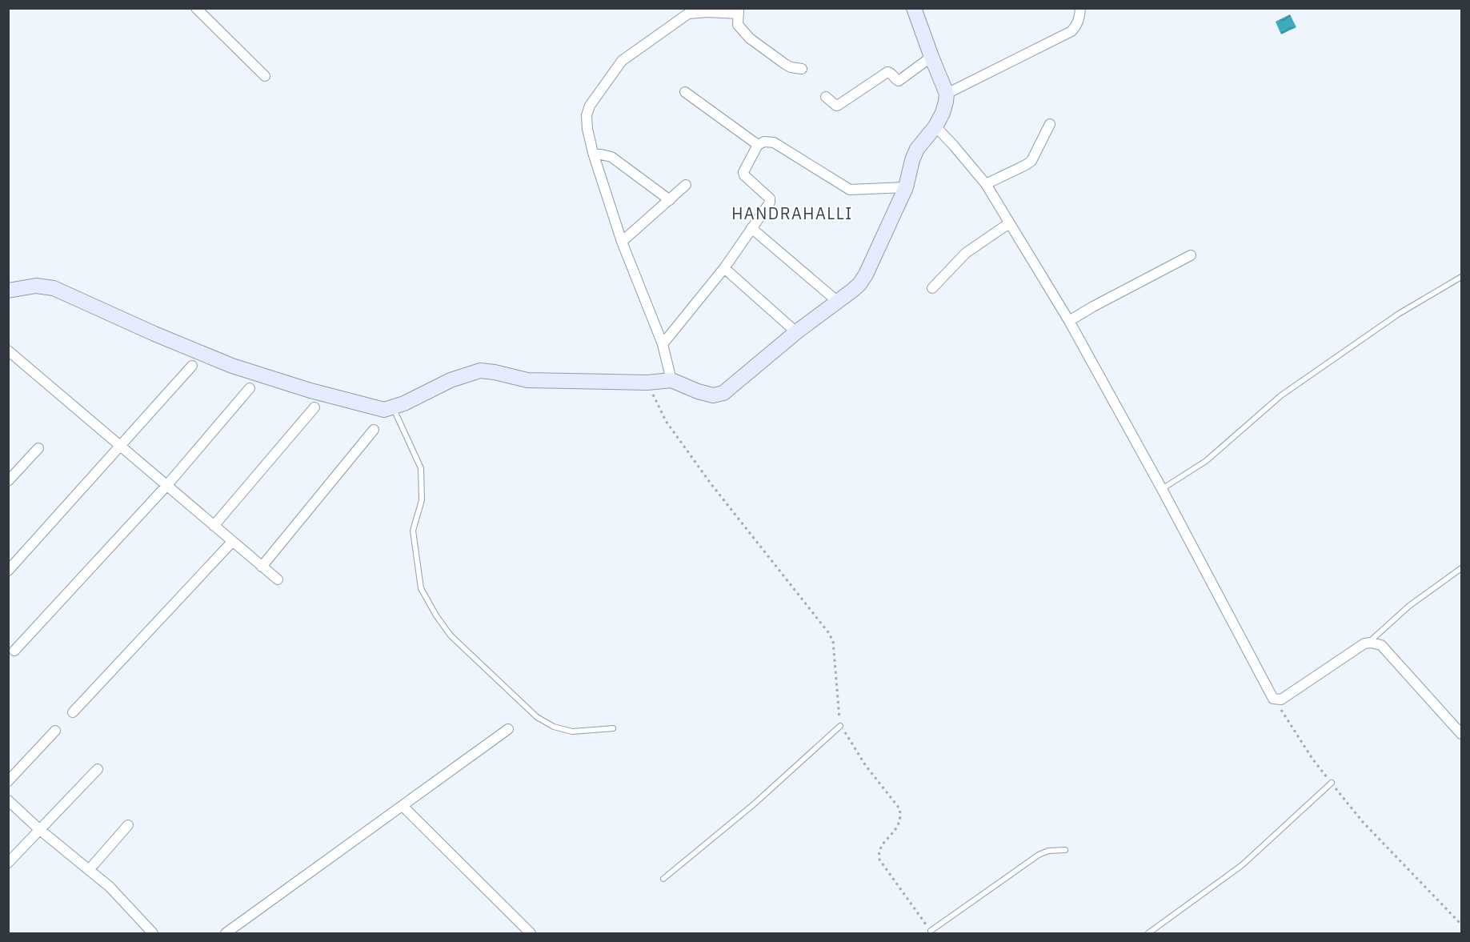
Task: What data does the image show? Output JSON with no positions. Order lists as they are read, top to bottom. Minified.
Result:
{"districts":["HANDRAHALLI"]}
